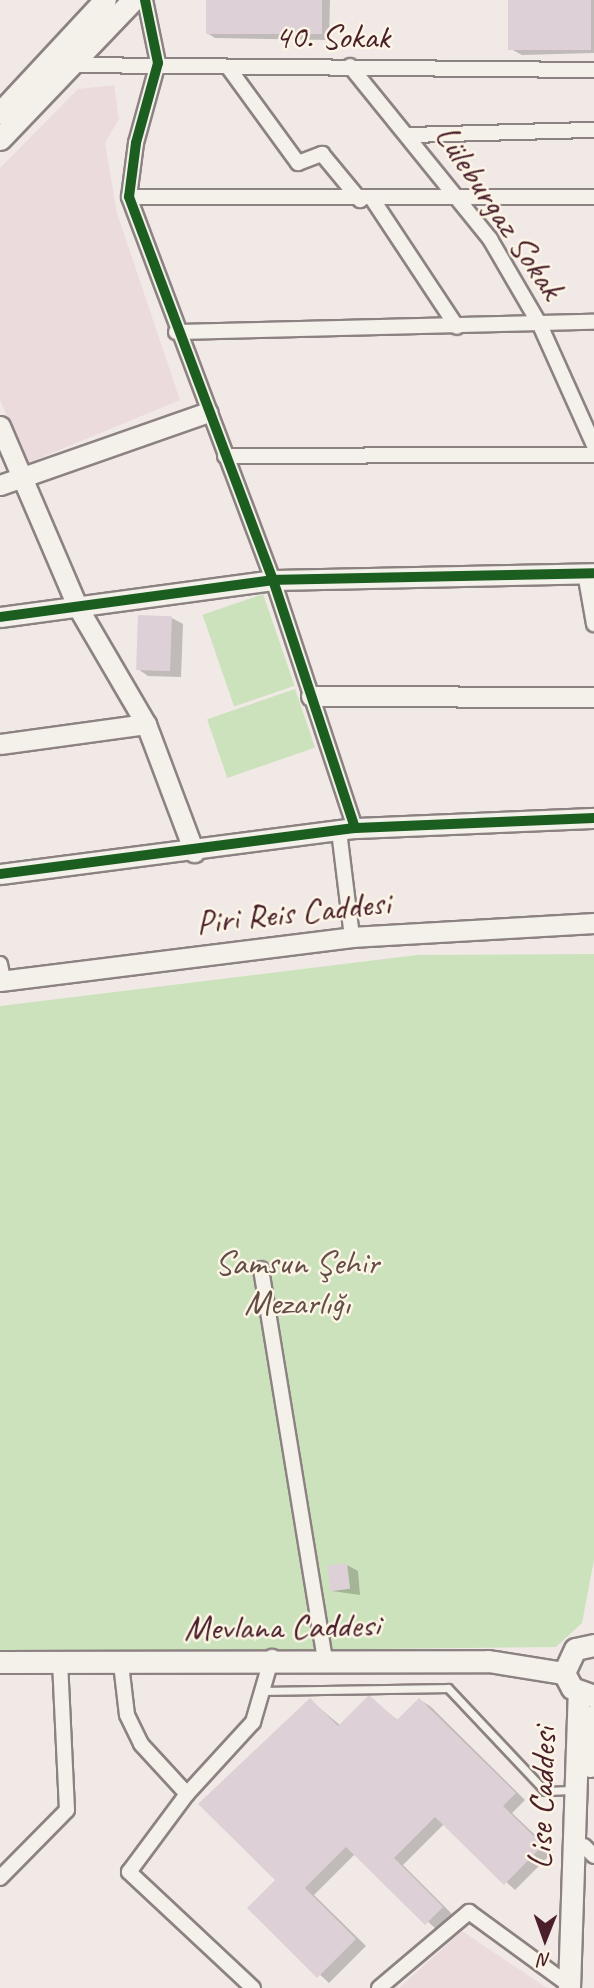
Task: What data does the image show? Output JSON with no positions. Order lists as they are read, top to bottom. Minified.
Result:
{"streets":{"main road":["Mevlana Caddesi","Lise Caddesi"],"street":["40. Sokak","Lüleburgaz Sokak","Piri Reis Caddesi"]},"crossings":[["40. Sokak","Lüleburgaz Sokak"]],"parks":["Samsun Şehir Mezarlığı"],"north":"bottom"}
